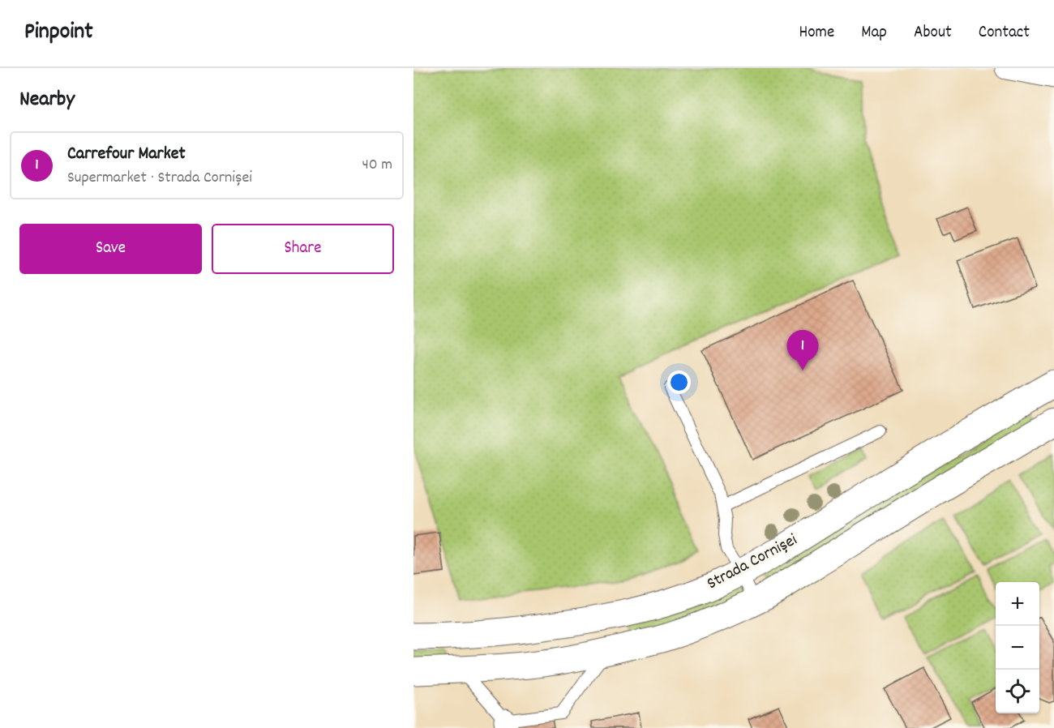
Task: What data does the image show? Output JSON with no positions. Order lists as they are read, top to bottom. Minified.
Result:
{"streets":{"street":["Strada Cornișei"]},"page":{"header":"Pinpoint","nav":["Home","Map","About","Contact"],"heading":"Nearby","list":[{"mark":"1","name":"Carrefour Market","note":"Supermarket · Strada Cornișei","value":"40 m"}],"buttons":["Save","Share"],"pins":"1","map_buttons":["+","−"]}}
